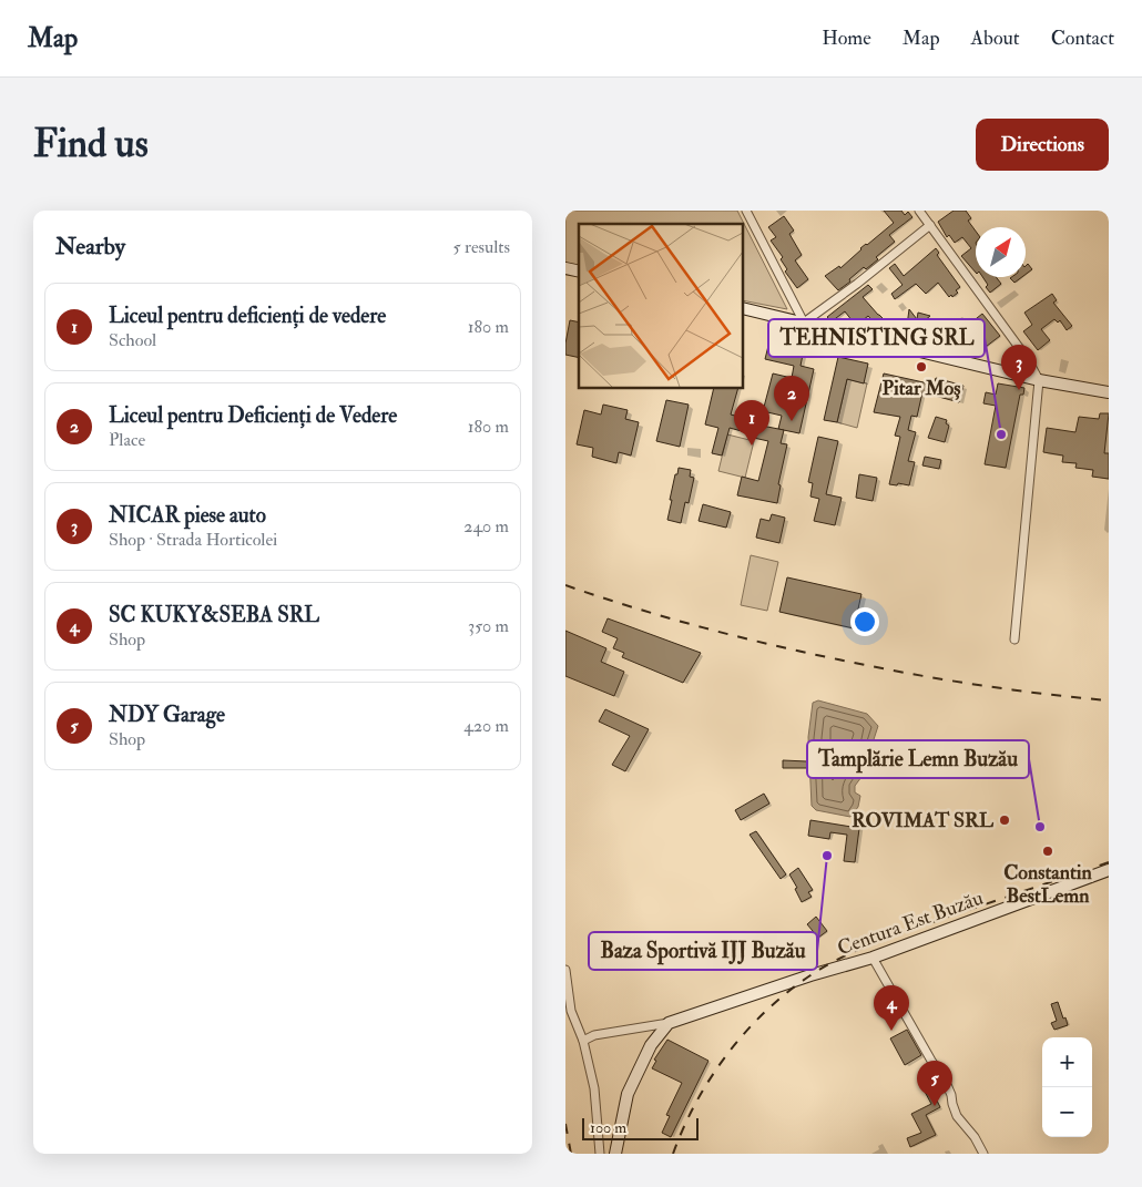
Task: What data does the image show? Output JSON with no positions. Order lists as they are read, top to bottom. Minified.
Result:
{"streets":{"main road":["Centura Est Buzău"]},"places":["Pitar Moș","TEHNISTING SRL","ROVIMAT SRL","Tamplărie Lemn Buzău","Constantin BestLemn","Baza Sportivă IJJ Buzău"],"scale_bar":"100 m","north":"top right","page":{"header":"Map","nav":["Home","Map","About","Contact"],"buttons":"Directions","title":"Find us","heading":["Nearby","5 results"],"list":[{"mark":"1","name":"Liceul pentru deficienți de vedere","note":"School","value":"180 m"},{"mark":"2","name":"Liceul pentru Deficienți de Vedere","note":"Place","value":"180 m"},{"mark":"3","name":"NICAR piese auto","note":"Shop · Strada Horticolei","value":"240 m"},{"mark":"4","name":"SC KUKY&SEBA SRL","note":"Shop","value":"350 m"},{"mark":"5","name":"NDY Garage","note":"Shop","value":"420 m"}],"pins":["3","2","1","4","5"],"map_buttons":["+","−"],"scale":"100 m"}}
